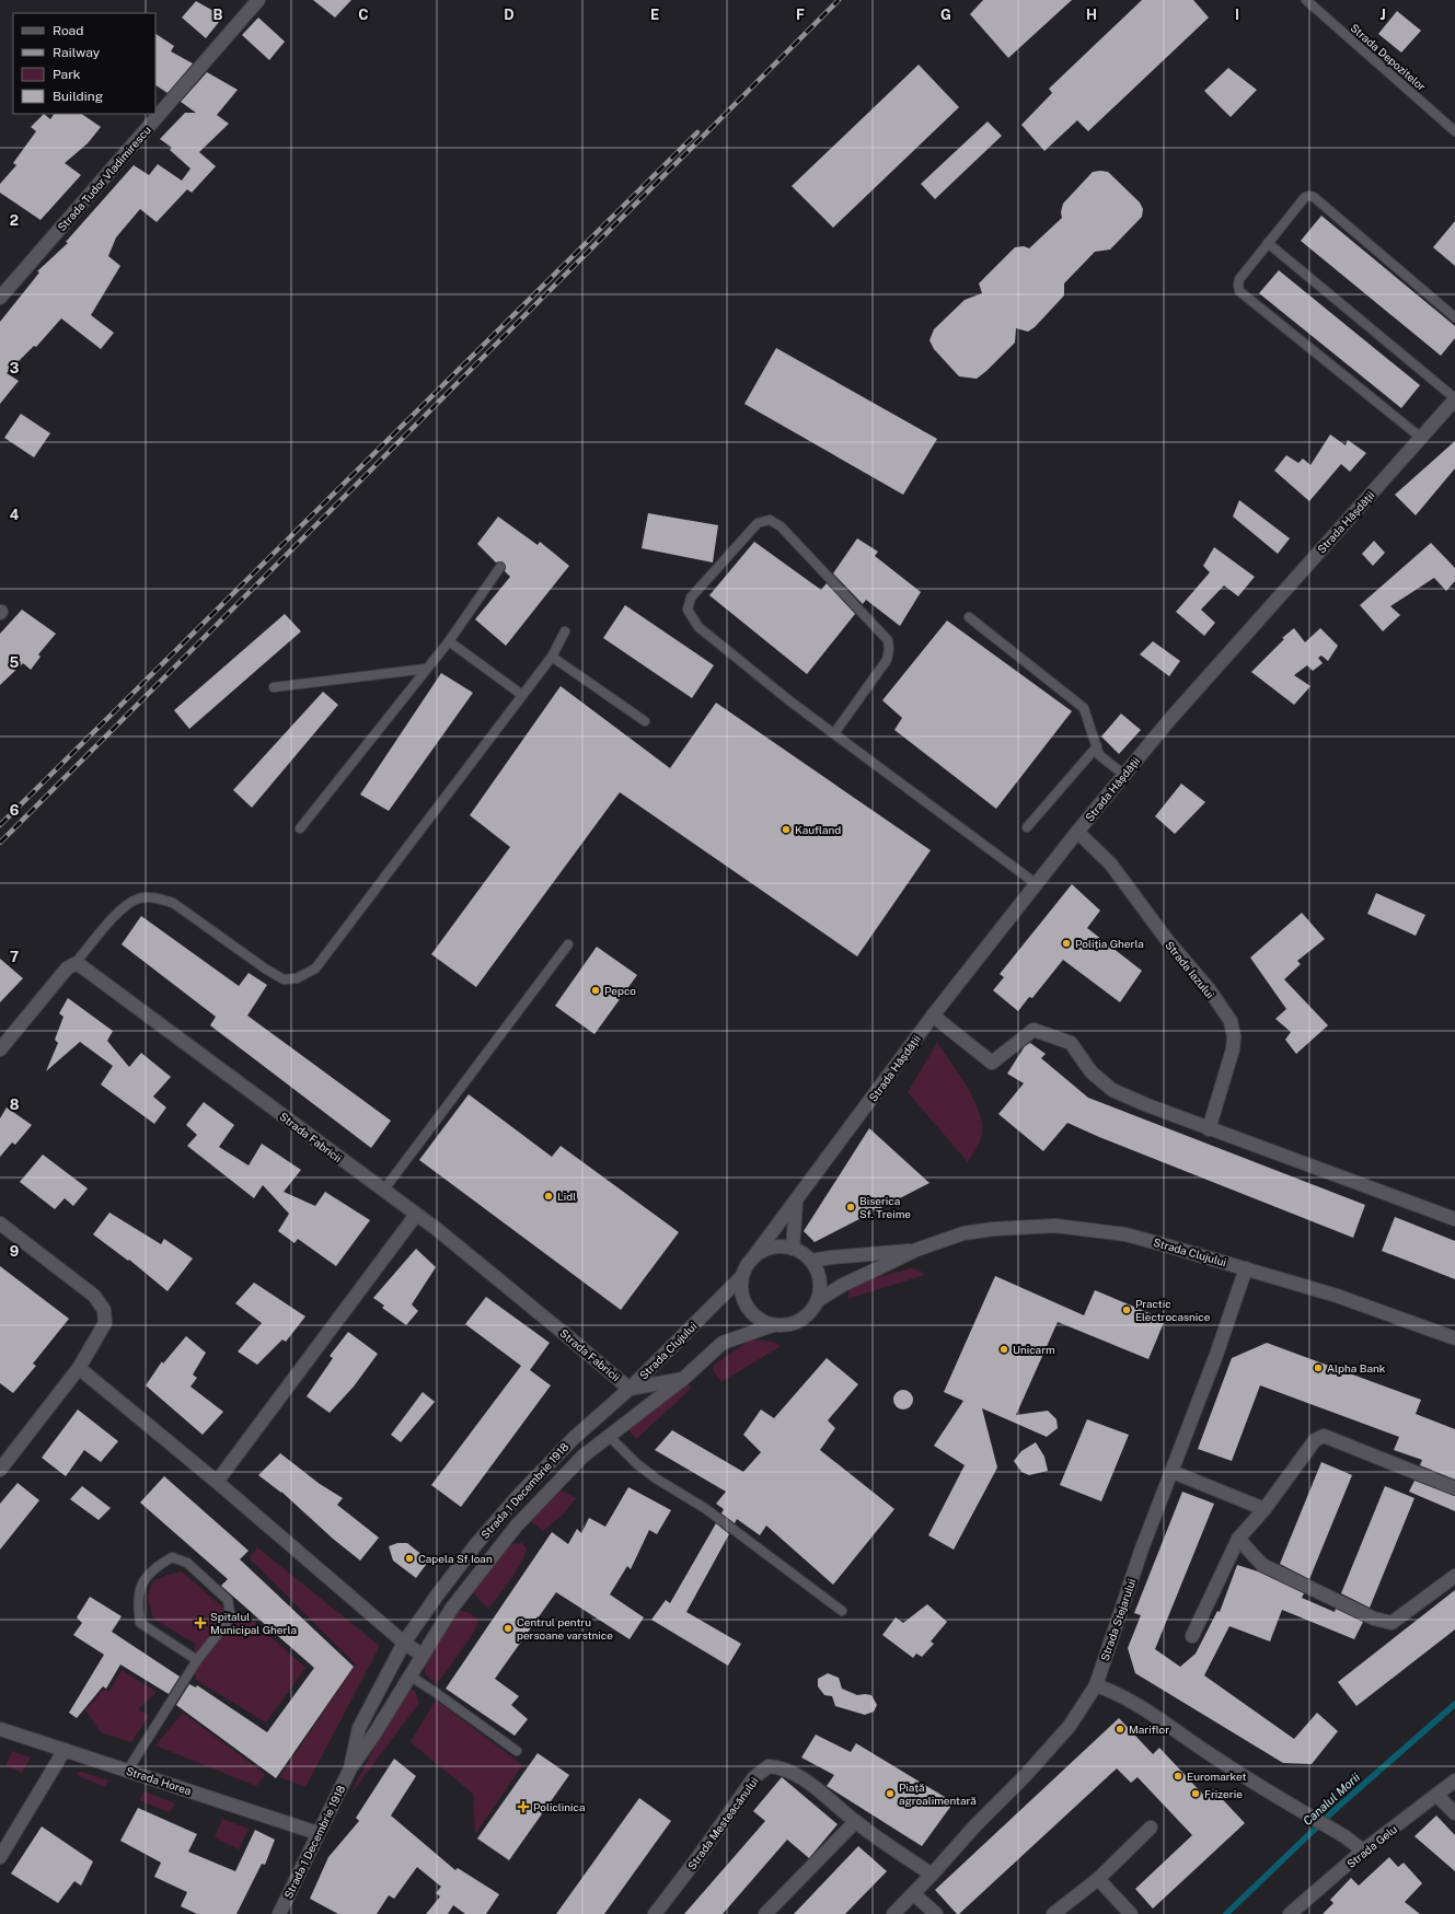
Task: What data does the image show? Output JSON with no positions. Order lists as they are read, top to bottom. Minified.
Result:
{"streets":{"street":["Strada Tudor Vladimirescu","Strada Hășdății","Strada Iazului","Strada Fabricii","Strada Clujului","Strada 1 Decembrie 1918","Strada Stejarului","Strada Horea","Strada Mesteacănului","Strada Gelu"],"lane":["Strada Depozitelor"]},"crossings":[["Strada Hășdății","Strada Iazului"],["Strada Hășdății","Strada Clujului"],["Strada Fabricii","Strada Clujului"],["Strada Clujului","Strada 1 Decembrie 1918"],["Strada Clujului","Strada Stejarului"],["Strada 1 Decembrie 1918","Strada Horea"],["Strada Stejarului","Strada Mesteacănului"]],"water":["Canalul Morii"],"places":{"other":["Kaufland","Poliția Gherla","Pepco","Lidl","Biserica Sf. Treime","Practic Electrocasnice","Unicarm","Alpha Bank","Capela Sf Ioan","Centrul pentru persoane varstnice","Mariflor","Euromarket","Piață agroalimentară","Frizerie"],"health":["Spitalul Municipal Gherla","Policlinica"]},"legend":["Road","Railway","Park","Building"],"grid":{"columns":["B","C","D","E","F","G","H","I","J"],"rows":["2","3","4","5","6","7","8","9"]}}
